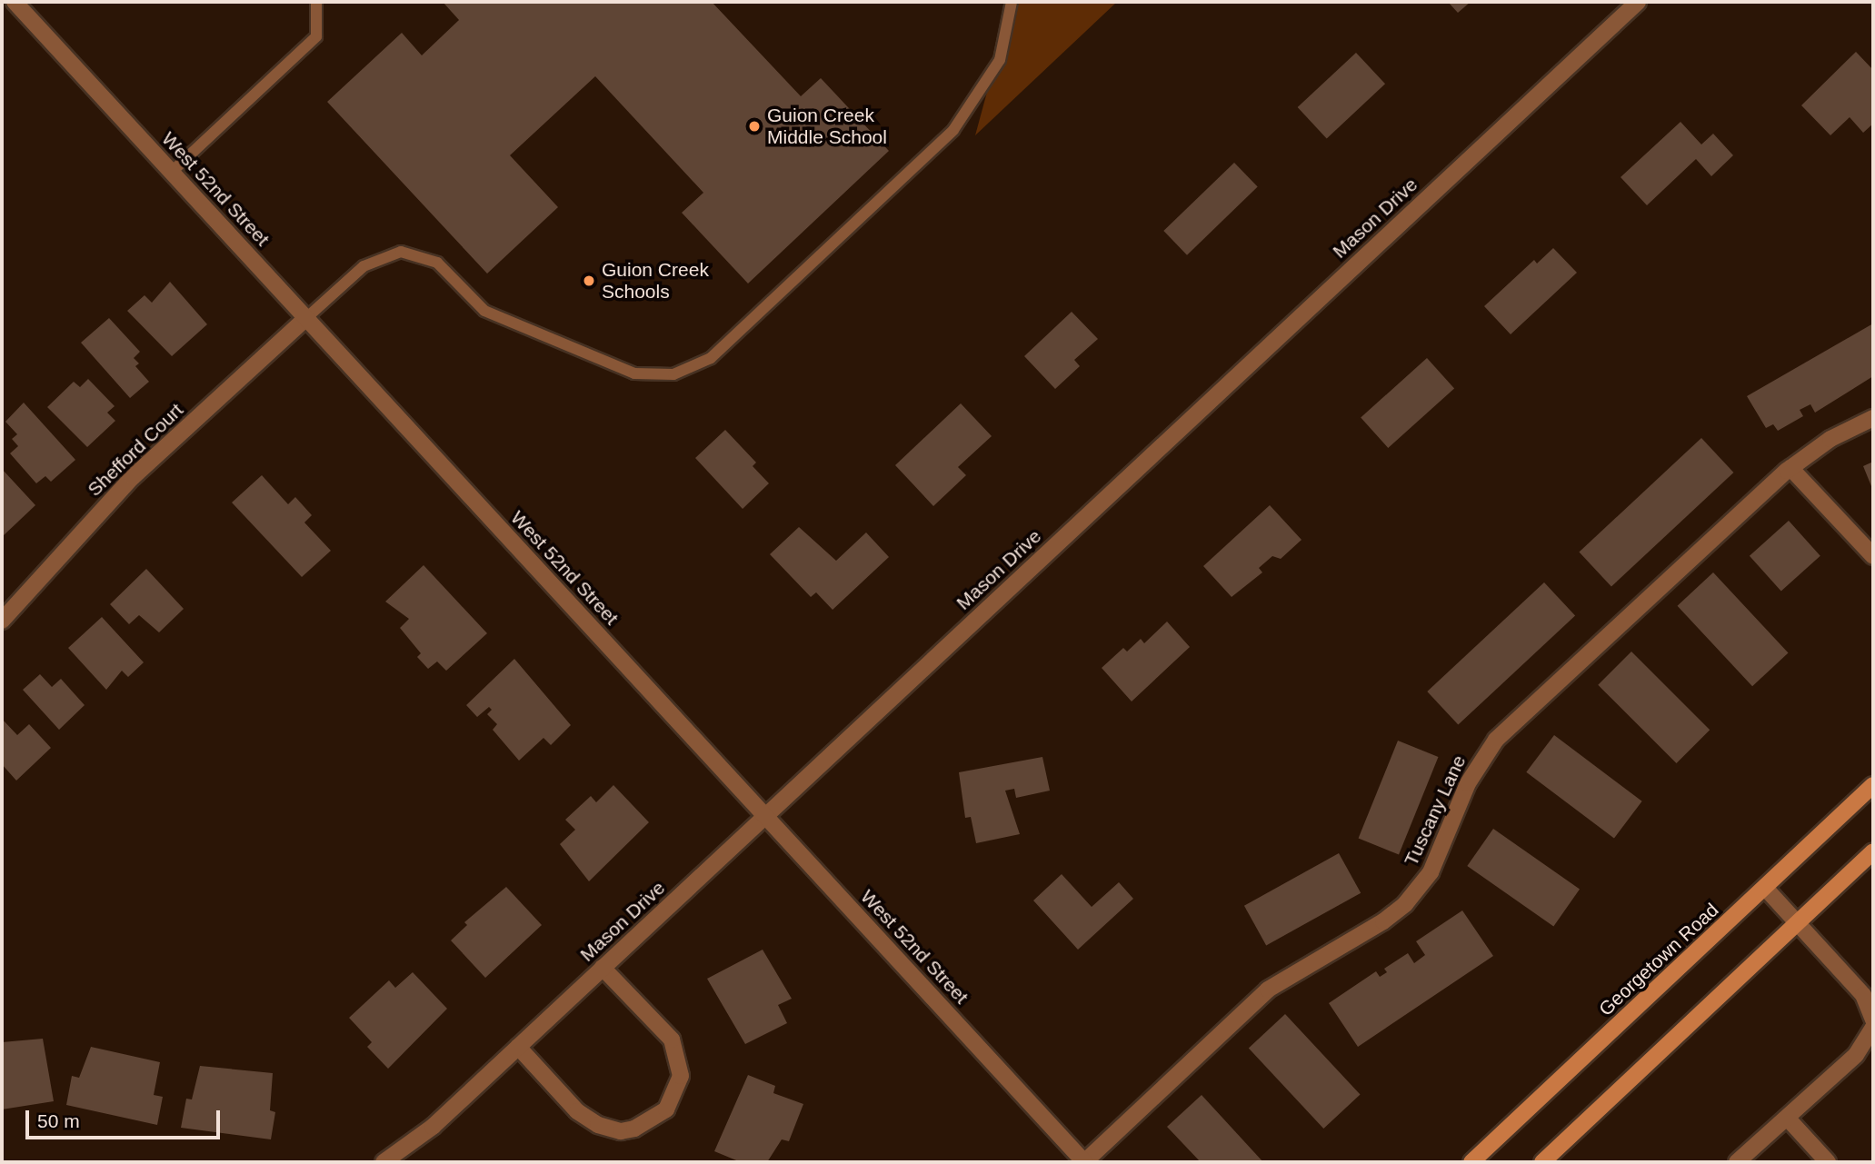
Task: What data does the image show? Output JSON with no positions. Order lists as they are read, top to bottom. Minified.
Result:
{"streets":{"main road":["Georgetown Road"],"street":["West 52nd Street","Mason Drive","Shefford Court","Tuscany Lane"]},"crossings":[["West 52nd Street","Mason Drive"],["West 52nd Street","Shefford Court"],["West 52nd Street","Tuscany Lane"]],"places":["Guion Creek Middle School","Guion Creek Schools"],"scale_bar":"50 m"}
